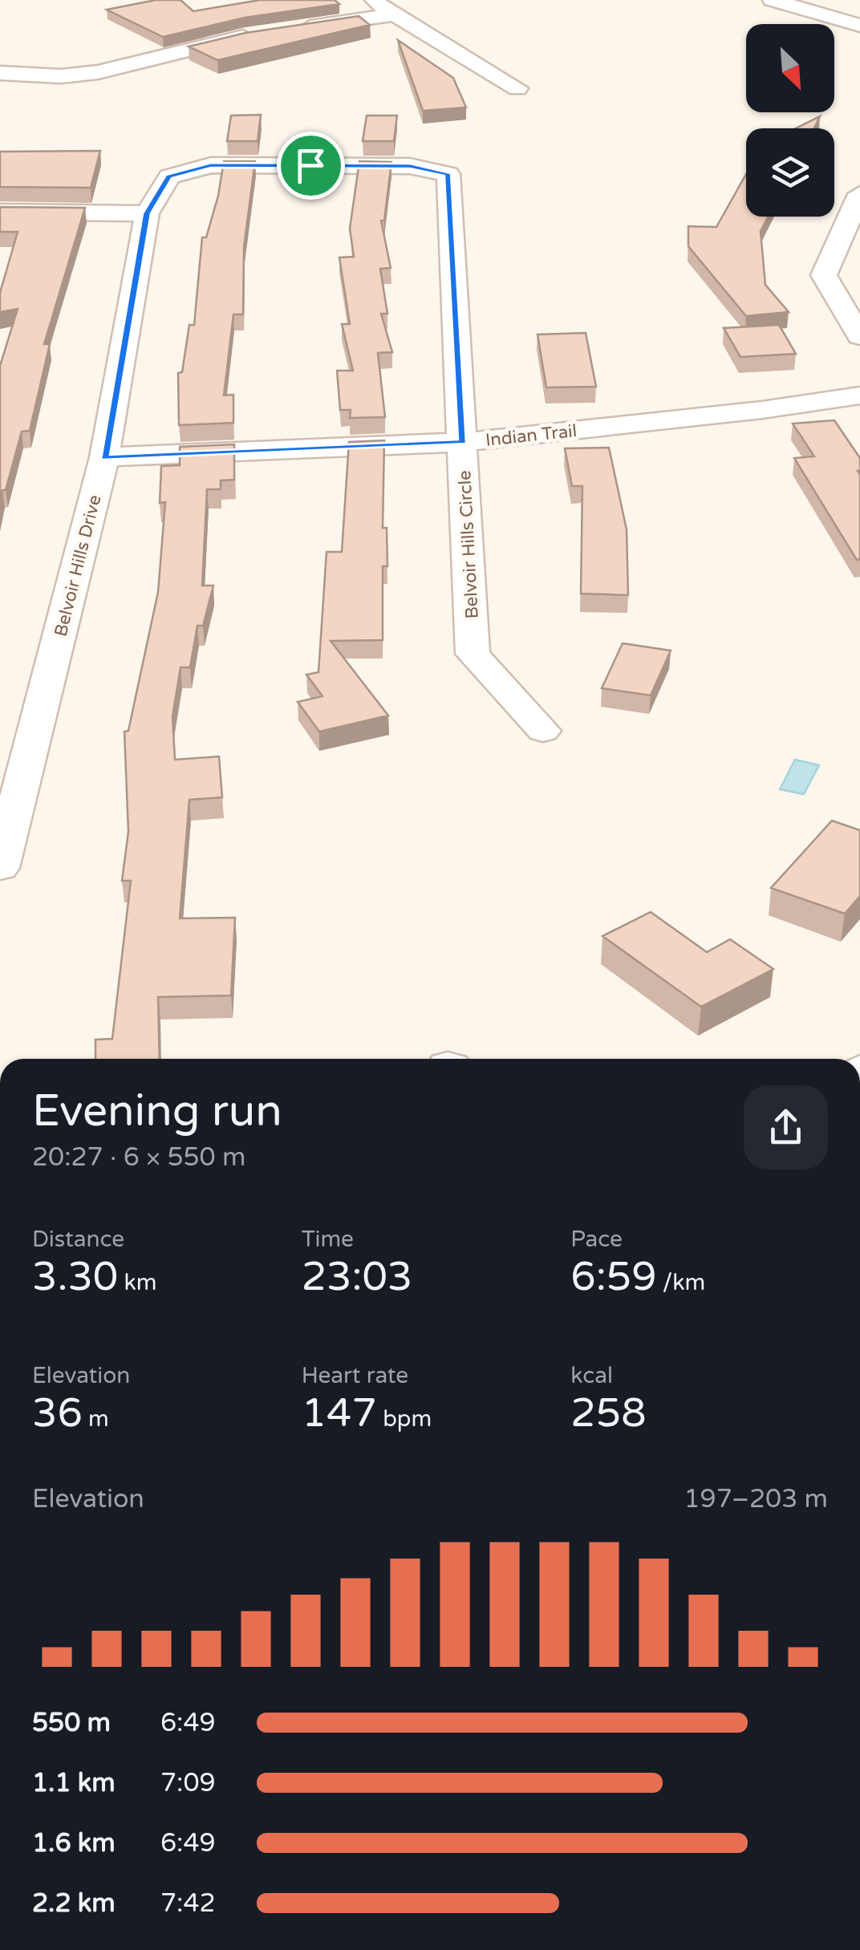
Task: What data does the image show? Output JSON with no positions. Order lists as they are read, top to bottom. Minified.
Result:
{"streets":{"street":["Indian Trail","Belvoir Hills Circle","Belvoir Hills Drive"]},"crossings":[["Indian Trail","Belvoir Hills Circle"],["Indian Trail","Belvoir Hills Drive"],["Belvoir Hills Circle","Belvoir Hills Drive"]],"north":"bottom right","page":{"heading":["Evening run","20:27 · 6 × 550 m"],"stats":[["Distance","3.30 km"],["Time","23:03"],["Pace","6:59 /km"],["Elevation","36 m"],["Heart rate","147 bpm"],["kcal","258"]],"chart":["Elevation","197–203 m"],"list":[{"name":"550 m","note":"6:49"},{"name":"1.1 km","note":"7:09"},{"name":"1.6 km","note":"6:49"},{"name":"2.2 km","note":"7:42"}]}}
